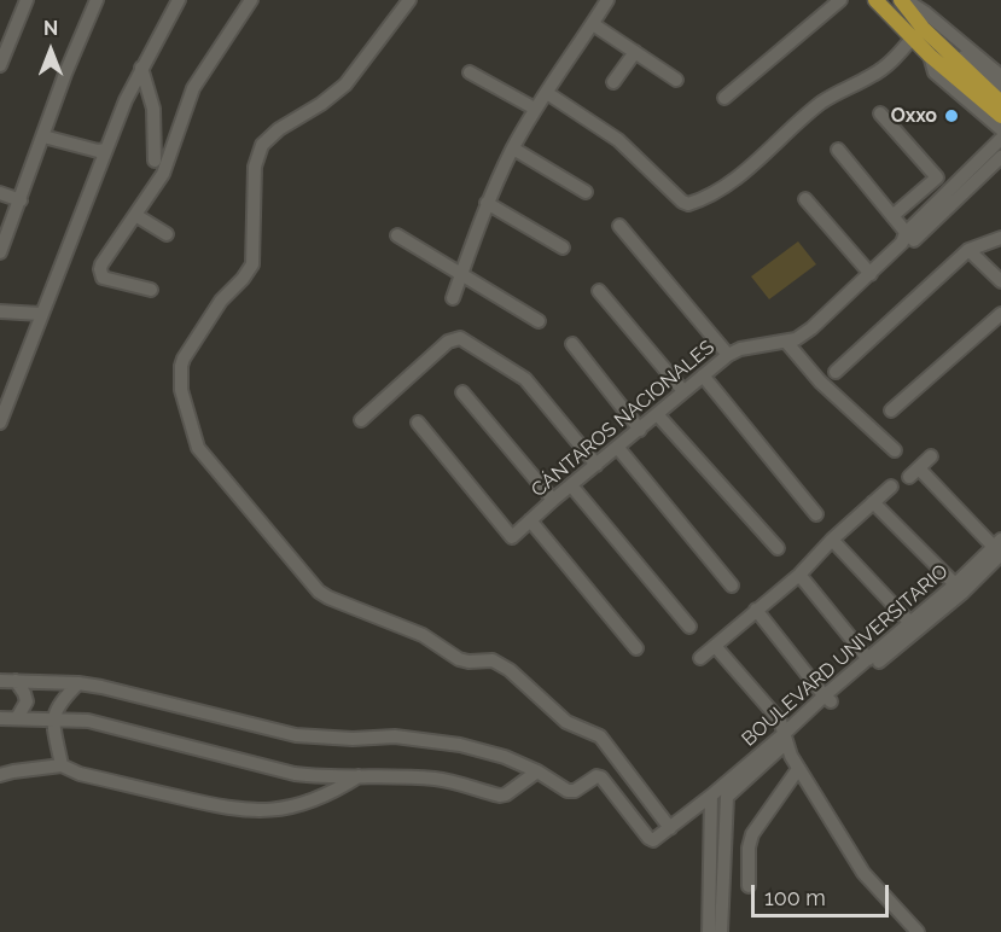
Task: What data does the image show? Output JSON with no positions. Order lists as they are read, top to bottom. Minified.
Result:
{"streets":{"street":["CÁNTAROS NACIONALES","BOULEVARD UNIVERSITARIO"]},"places":["Oxxo"],"scale_bar":"100 m","north":"top"}
